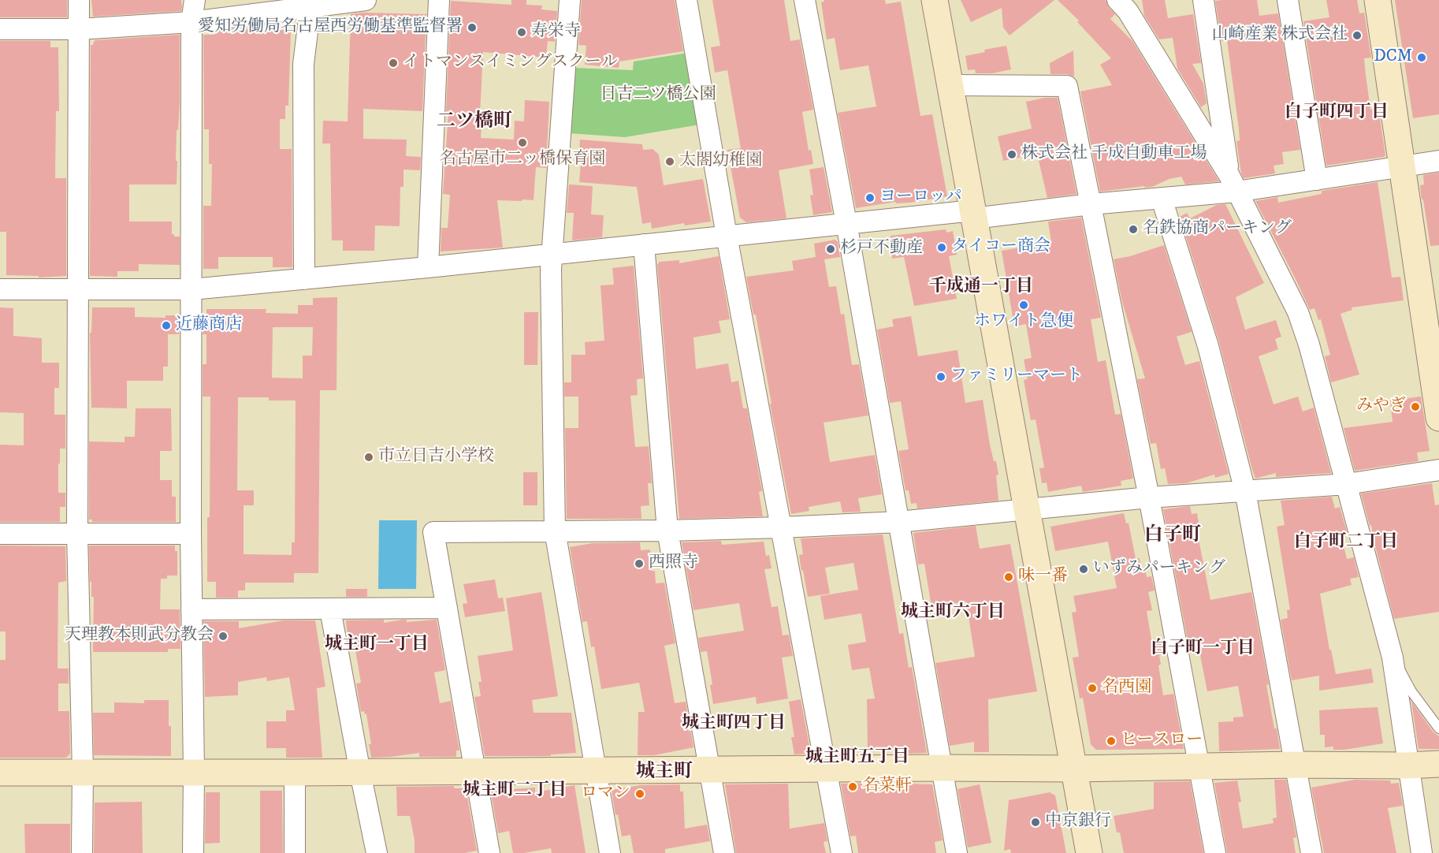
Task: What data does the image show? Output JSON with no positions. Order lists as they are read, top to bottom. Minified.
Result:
{"districts":["白子町四丁目","二ツ橋町","千成通一丁目","白子町","白子町二丁目","城主町六丁目","城主町一丁目","白子町一丁目","城主町四丁目","城主町五丁目","城主町","城主町二丁目"],"parks":["日吉二ツ橋公園"],"places":["愛知労働局名古屋西労働基準監督署","寿栄寺","山崎産業 株式会社","DCM","イトマンスイミングスクール","名古屋市二ッ橋保育園","株式会社 千成自動車工場","太閤幼稚園","ヨーロッパ","名鉄協商パーキング","タイコー商会","杉戸不動産","ホワイト急便","近藤商店","ファミリーマート","みやぎ","市立日吉小学校","西照寺","いずみパーキング","味一番","天理教本則武分教会","名西園","ヒースロー","名菜軒","ロマン","中京銀行"]}
